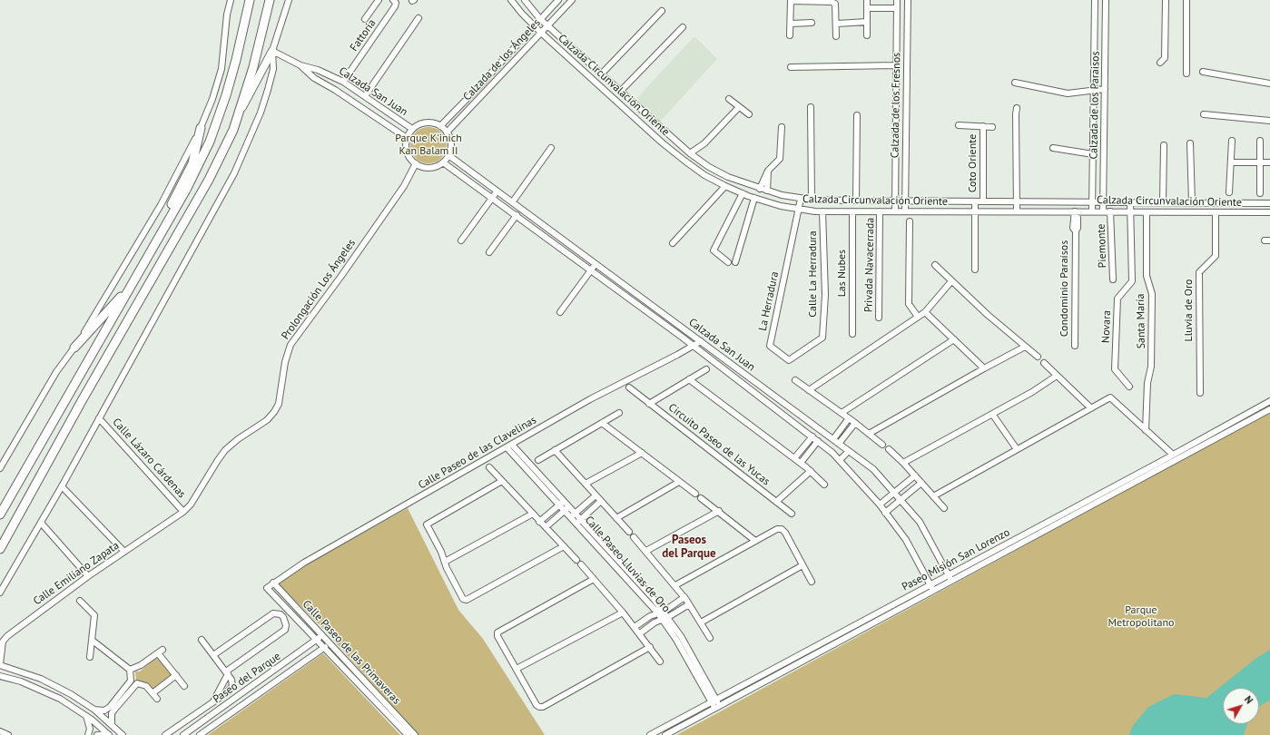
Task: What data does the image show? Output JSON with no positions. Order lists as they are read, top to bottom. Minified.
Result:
{"streets":{"street":["Fattoria","Calzada de los Ángeles","Calzada Circunvalación Oriente","Calzada San Juan","Calzada de los Fresnos","Calzada de los Paraisos","Coto Oriente","Piemonte","Privada Navacerrada","Las Nubes","Calle La Herradura","Condominio Paraísos","Prolongación Los Ángeles","La Herradura","Lluvia de Oro","Santa María","Novara","Circuito Paseo de las Yucas","Calle Paseo de las Clavelinas","Calle Lázaro Cárdenas","Paseo Misión San Lorenzo","Calle Paseo Lluvias de Oro","Calle Emiliano Zapata","Calle Paseo de las Primaveras","Paseo del Parque"]},"crossings":[["Fattoria","Calzada San Juan"],["Calzada de los Ángeles","Calzada Circunvalación Oriente"],["Calzada de los Ángeles","Calzada San Juan"],["Calzada de los Ángeles","Prolongación Los Ángeles"],["Calzada Circunvalación Oriente","Calzada de los Fresnos"],["Calzada Circunvalación Oriente","Calzada de los Paraisos"],["Calzada Circunvalación Oriente","Coto Oriente"],["Calzada Circunvalación Oriente","Piemonte"],["Calzada Circunvalación Oriente","Privada Navacerrada"],["Calzada Circunvalación Oriente","Las Nubes"],["Calzada Circunvalación Oriente","Calle La Herradura"],["Calzada Circunvalación Oriente","Condominio Paraísos"],["Calzada Circunvalación Oriente","La Herradura"],["Calzada Circunvalación Oriente","Lluvia de Oro"],["Calzada Circunvalación Oriente","Santa María"],["Calzada Circunvalación Oriente","Novara"],["Calzada San Juan","Prolongación Los Ángeles"],["Calzada San Juan","Calle Paseo de las Clavelinas"],["Calzada San Juan","Paseo Misión San Lorenzo"],["Calle La Herradura","La Herradura"],["Prolongación Los Ángeles","Calle Lázaro Cárdenas"],["Prolongación Los Ángeles","Calle Emiliano Zapata"],["Calle Paseo de las Clavelinas","Calle Paseo Lluvias de Oro"],["Calle Paseo de las Clavelinas","Calle Paseo de las Primaveras"],["Calle Lázaro Cárdenas","Calle Emiliano Zapata"],["Paseo Misión San Lorenzo","Calle Paseo Lluvias de Oro"],["Calle Paseo de las Primaveras","Paseo del Parque"]],"districts":["Paseos del Parque"],"parks":["Parque K'inich Kan Balam II","Parque Metropolitano"],"north":"top right"}
